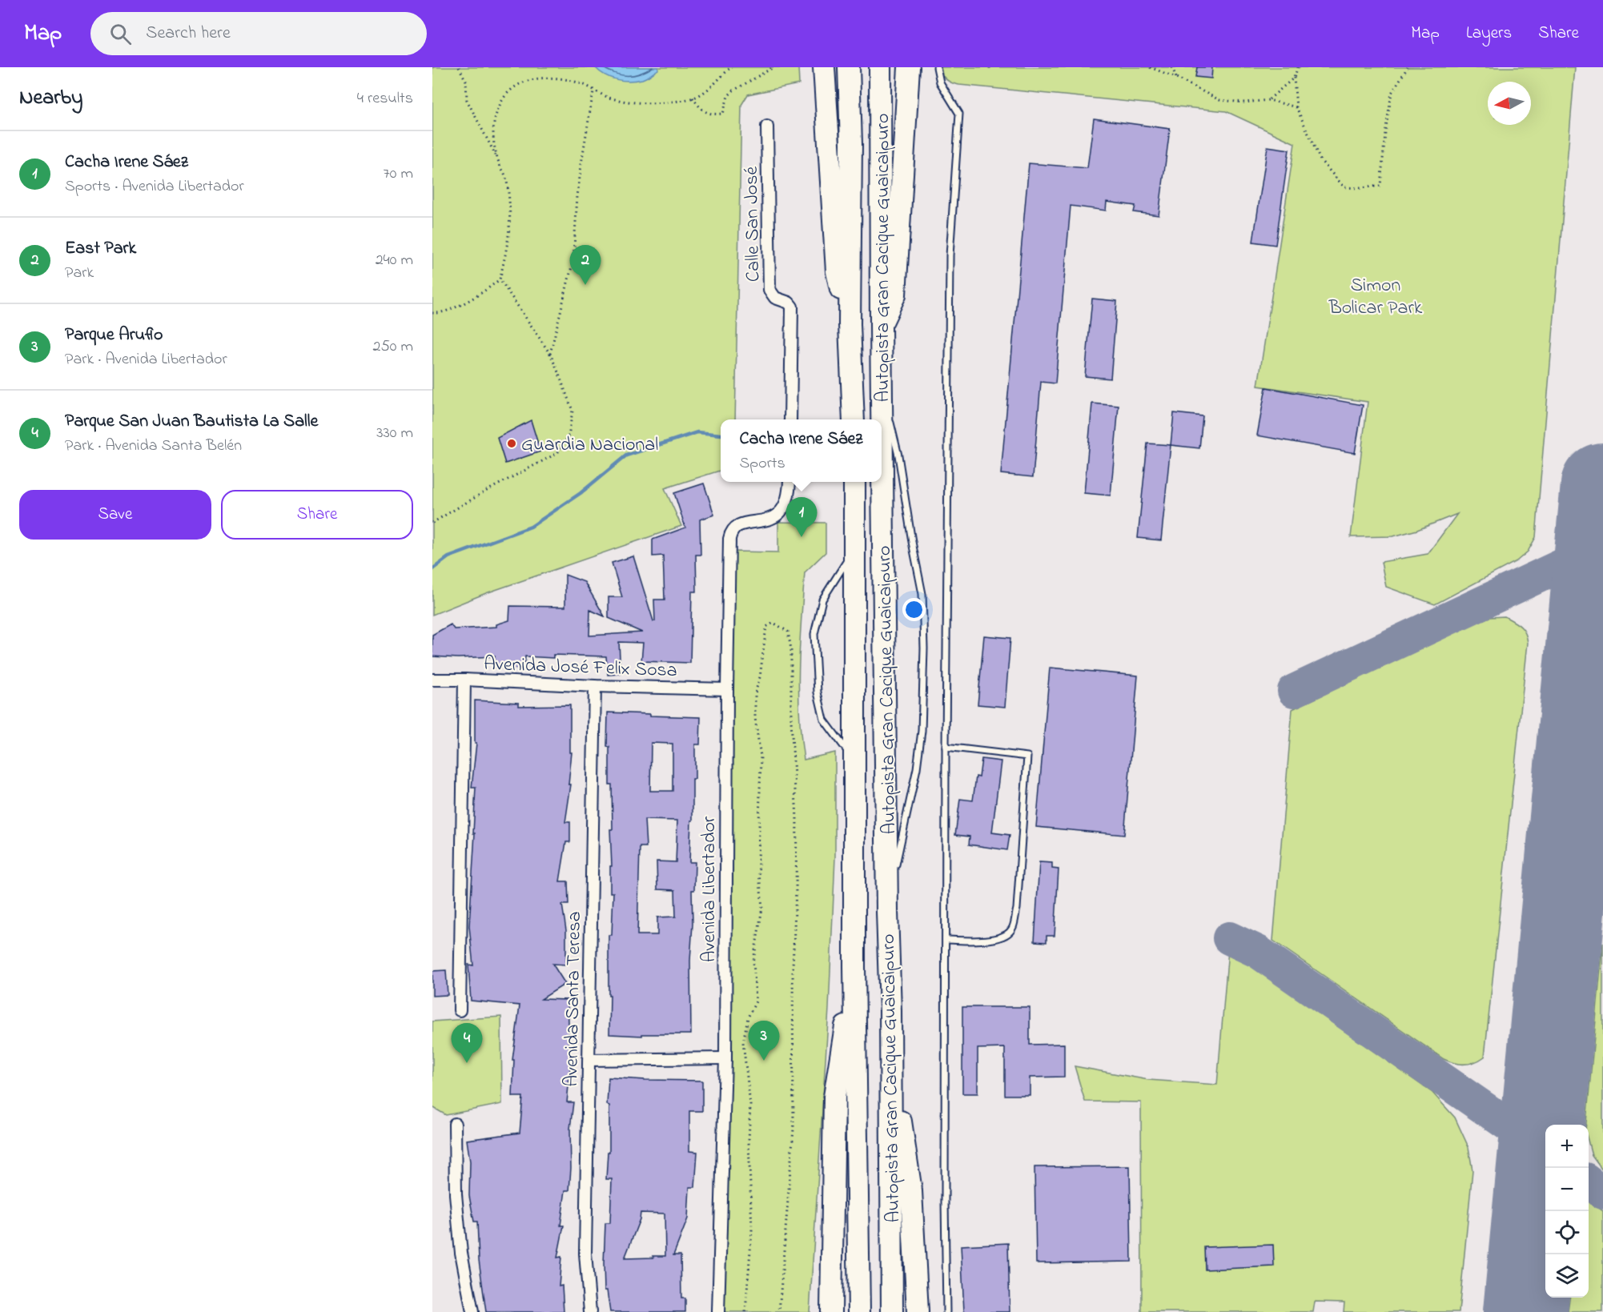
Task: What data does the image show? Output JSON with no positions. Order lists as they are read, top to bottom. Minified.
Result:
{"streets":{"highway":["Autopista Gran Cacique Guaicaipuro"],"street":["Calle San José","Avenida José Felix Sosa","Avenida Libertador","Avenida Santa Teresa"]},"crossings":[["Avenida José Felix Sosa","Avenida Libertador"],["Avenida José Felix Sosa","Avenida Santa Teresa"]],"parks":["Simon Bolicar Park"],"places":["Guardia Nacional"],"north":"left","page":{"header":"Map","search":"Search here","nav":["Map","Layers","Share"],"heading":["Nearby","4 results"],"list":[{"mark":"1","name":"Cacha Irene Sáez","note":"Sports · Avenida Libertador","value":"70 m"},{"mark":"2","name":"East Park","note":"Park","value":"240 m"},{"mark":"3","name":"Parque Aruflo","note":"Park · Avenida Libertador","value":"250 m"},{"mark":"4","name":"Parque San Juan Bautista La Salle","note":"Park · Avenida Santa Belén","value":"330 m"}],"pins":["2","1","3","4"],"popup":["Cacha Irene Sáez","Sports"],"buttons":["Save","Share"],"map_buttons":["+","−"]}}
